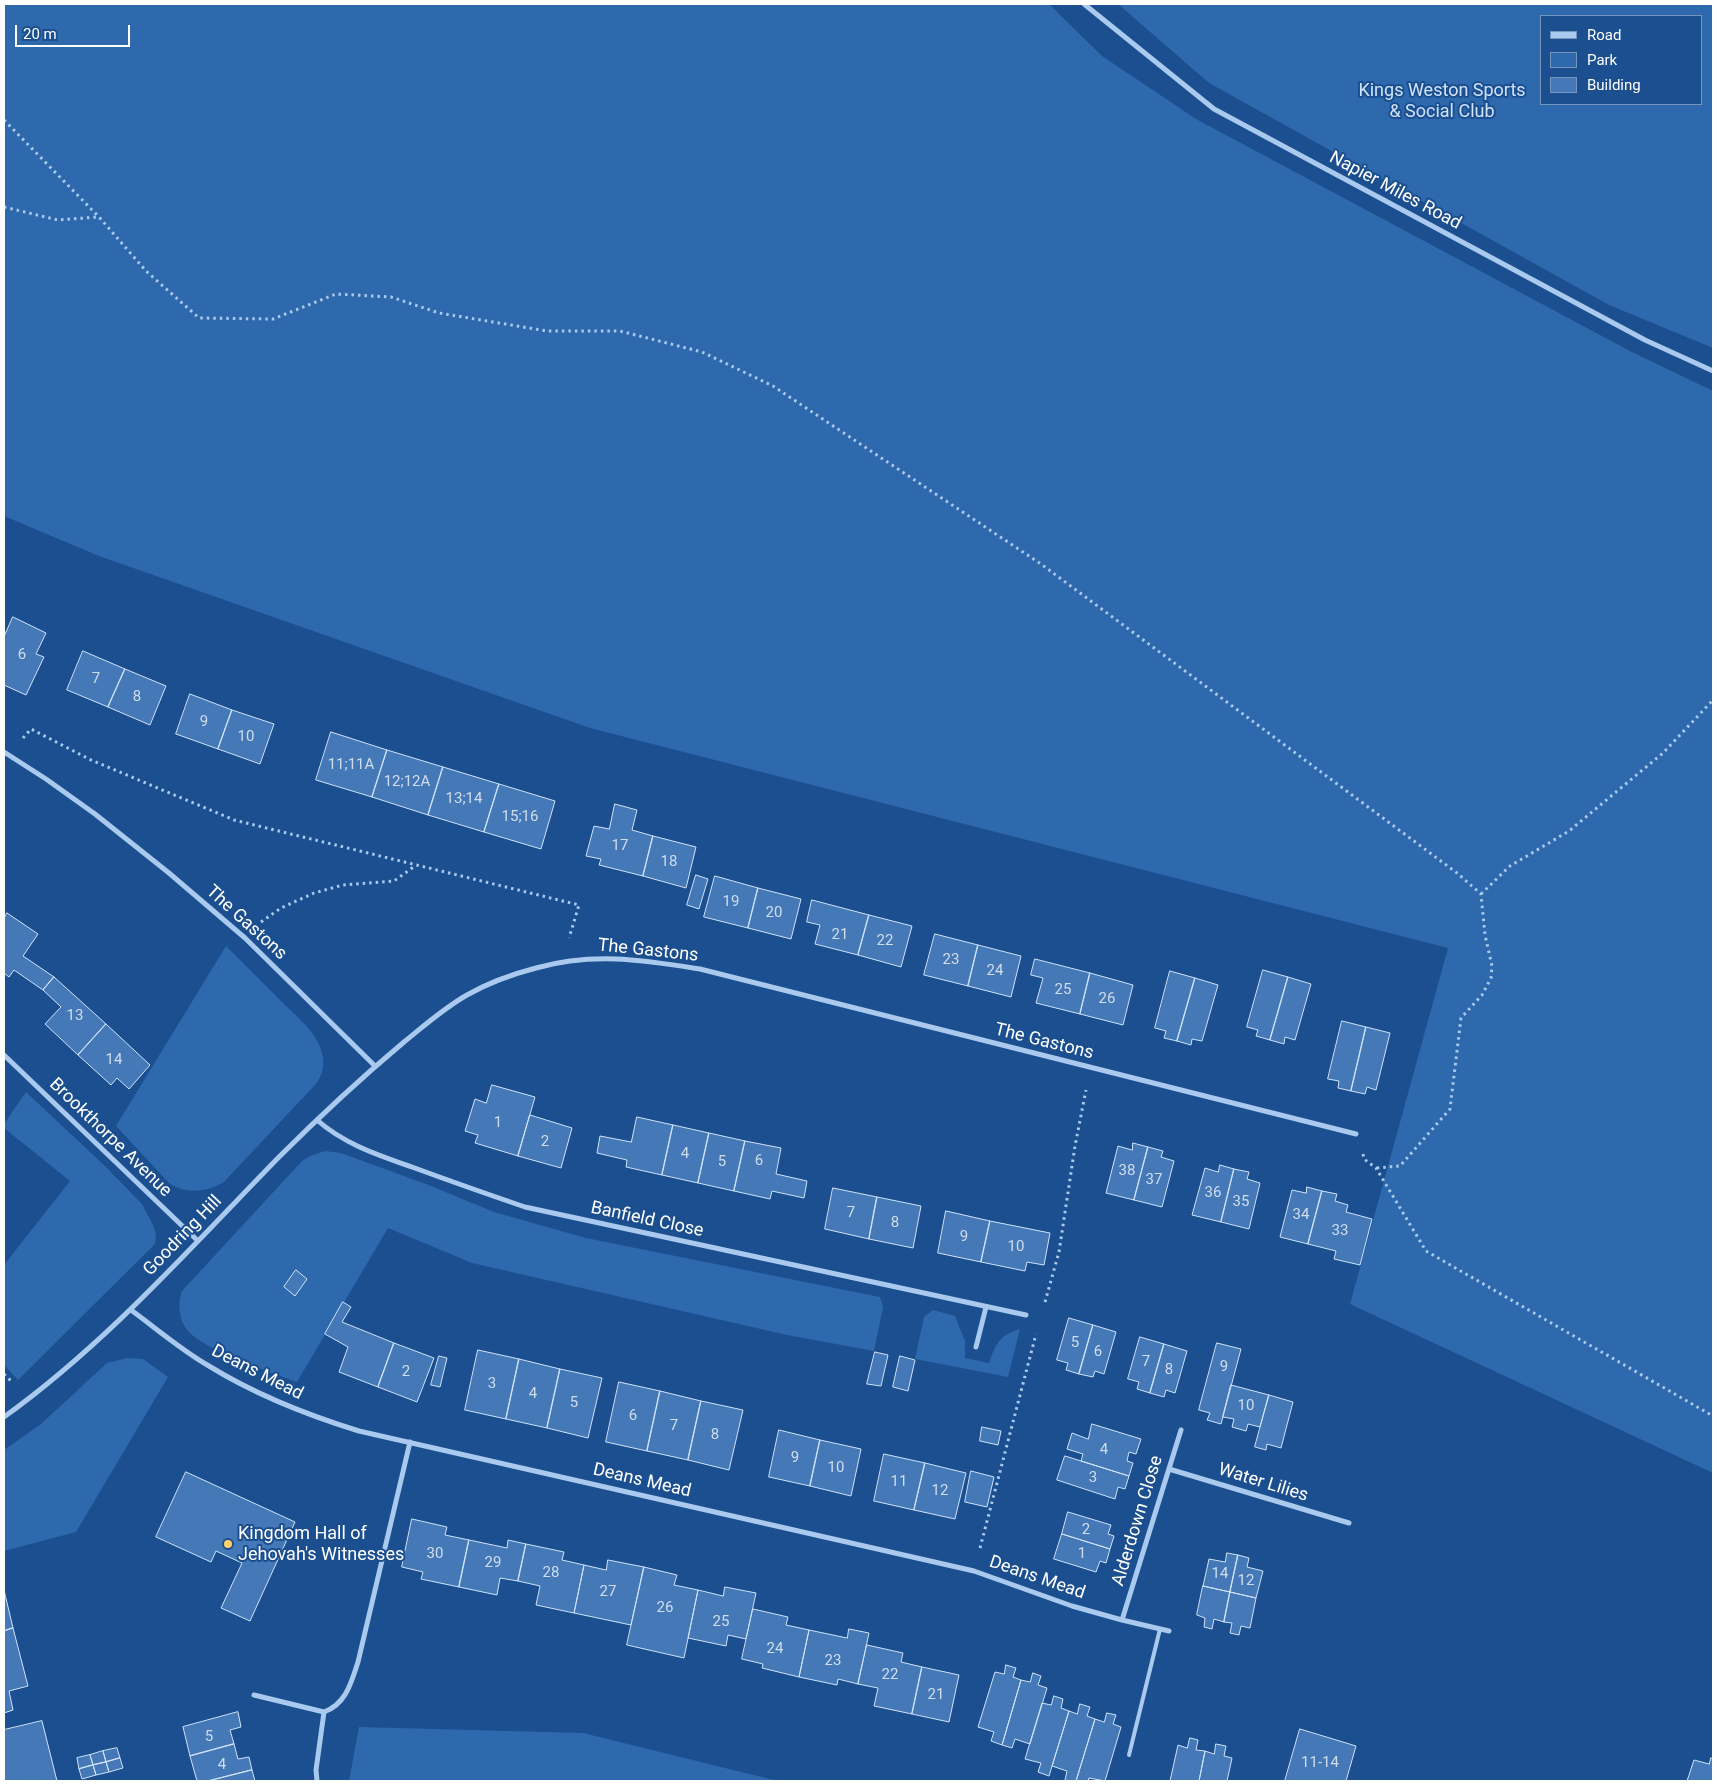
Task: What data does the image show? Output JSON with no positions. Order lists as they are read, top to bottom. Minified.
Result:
{"streets":{"street":["Napier Miles Road","The Gastons","Brookthorpe Avenue","Banfield Close","Goodring Hill","Deans Mead","Water Lilies","Alderdown Close"]},"crossings":[["The Gastons","Goodring Hill"],["Brookthorpe Avenue","Goodring Hill"],["Banfield Close","Goodring Hill"],["Goodring Hill","Deans Mead"],["Deans Mead","Alderdown Close"],["Water Lilies","Alderdown Close"]],"parks":["Kings Weston Sports & Social Club"],"places":["Kingdom Hall of Jehovah's Witnesses"],"house_numbers":["6","7","8","9","10","11;11A","12;12A","13;14","15;16","17","18","19","20","21","22","23","24","25","26","13","14","1","2","4","6","5","38","37","36","35","7","34","8","33","9","10","5","6","7","9","8","2","3","4","5","10","6","7","8","4","9","10","3","11","12","2","30","1","29","28","14","12","27","26","25","24","23","22","21","5","11-14","4"],"legend":["Road","Park","Building"],"scale_bar":"20 m"}
